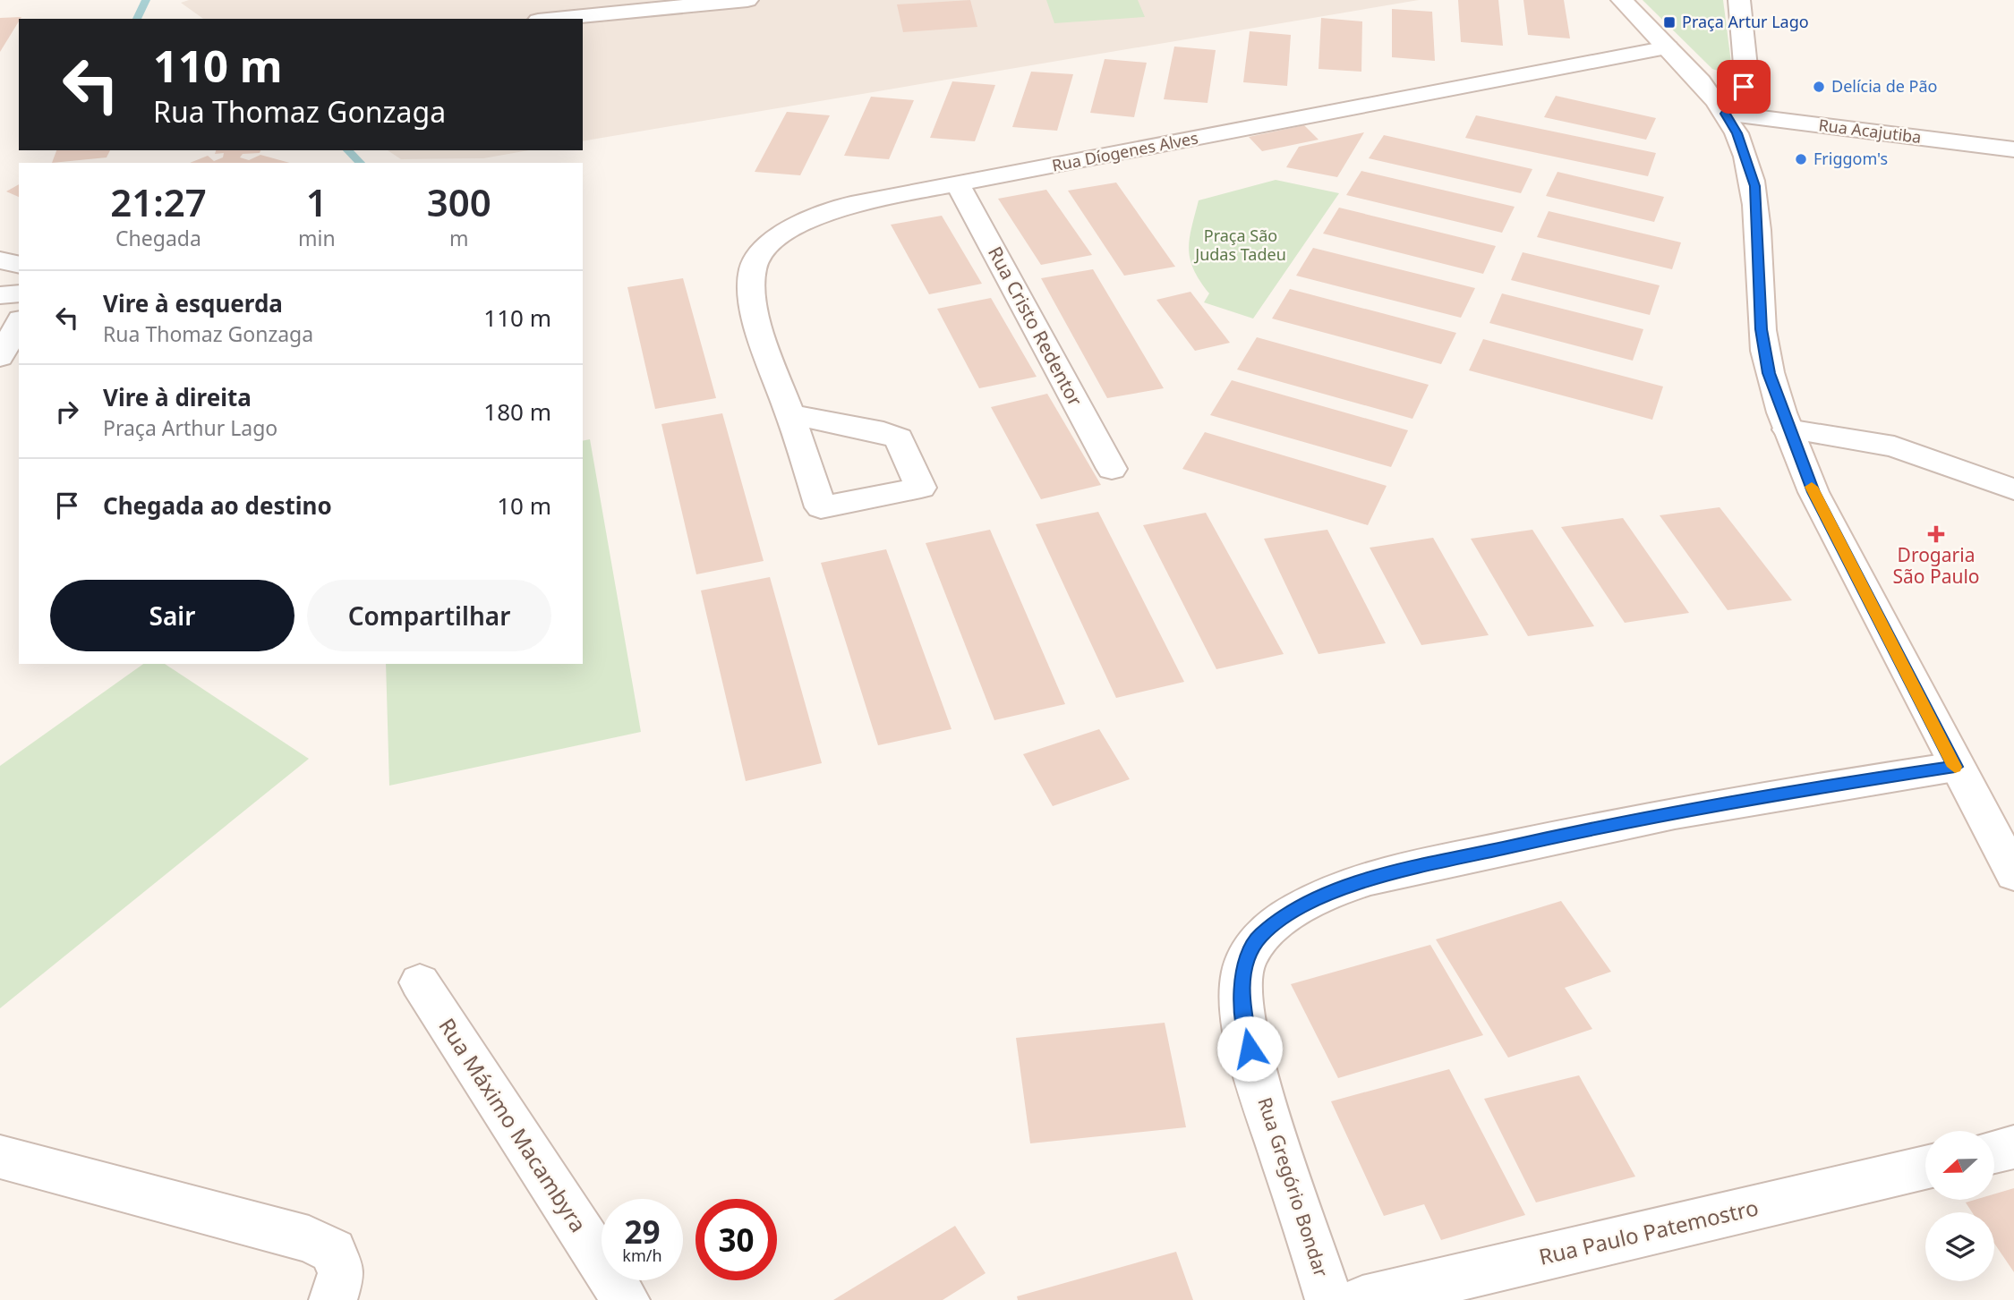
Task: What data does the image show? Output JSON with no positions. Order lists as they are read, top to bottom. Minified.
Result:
{"streets":{"street":["Rua Acajutiba","Rua Díogenes Alves","Rua Cristo Redentor","Rua Máximo Macambyra","Rua Gregório Bondar","Rua Paulo Patemostro"]},"crossings":[["Rua Díogenes Alves","Rua Cristo Redentor"]],"parks":["Praça São Judas Tadeu"],"places":{"transit":["Praça Artur Lago"],"other":["Delícia de Pão","Friggom's"],"health":["Drogaria São Paulo"]},"north":"left","page":{"turn":["110 m","Rua Thomaz Gonzaga"],"eta":["21:27","Chegada","1","min","300","m"],"list":[{"name":"Vire à esquerda","note":"Rua Thomaz Gonzaga","value":"110 m"},{"name":"Vire à direita","note":"Praça Arthur Lago","value":"180 m"},{"name":"Chegada ao destino","value":"10 m"}],"buttons":["Sair","Compartilhar"],"speed":"29 km/h","limit":"30"}}
